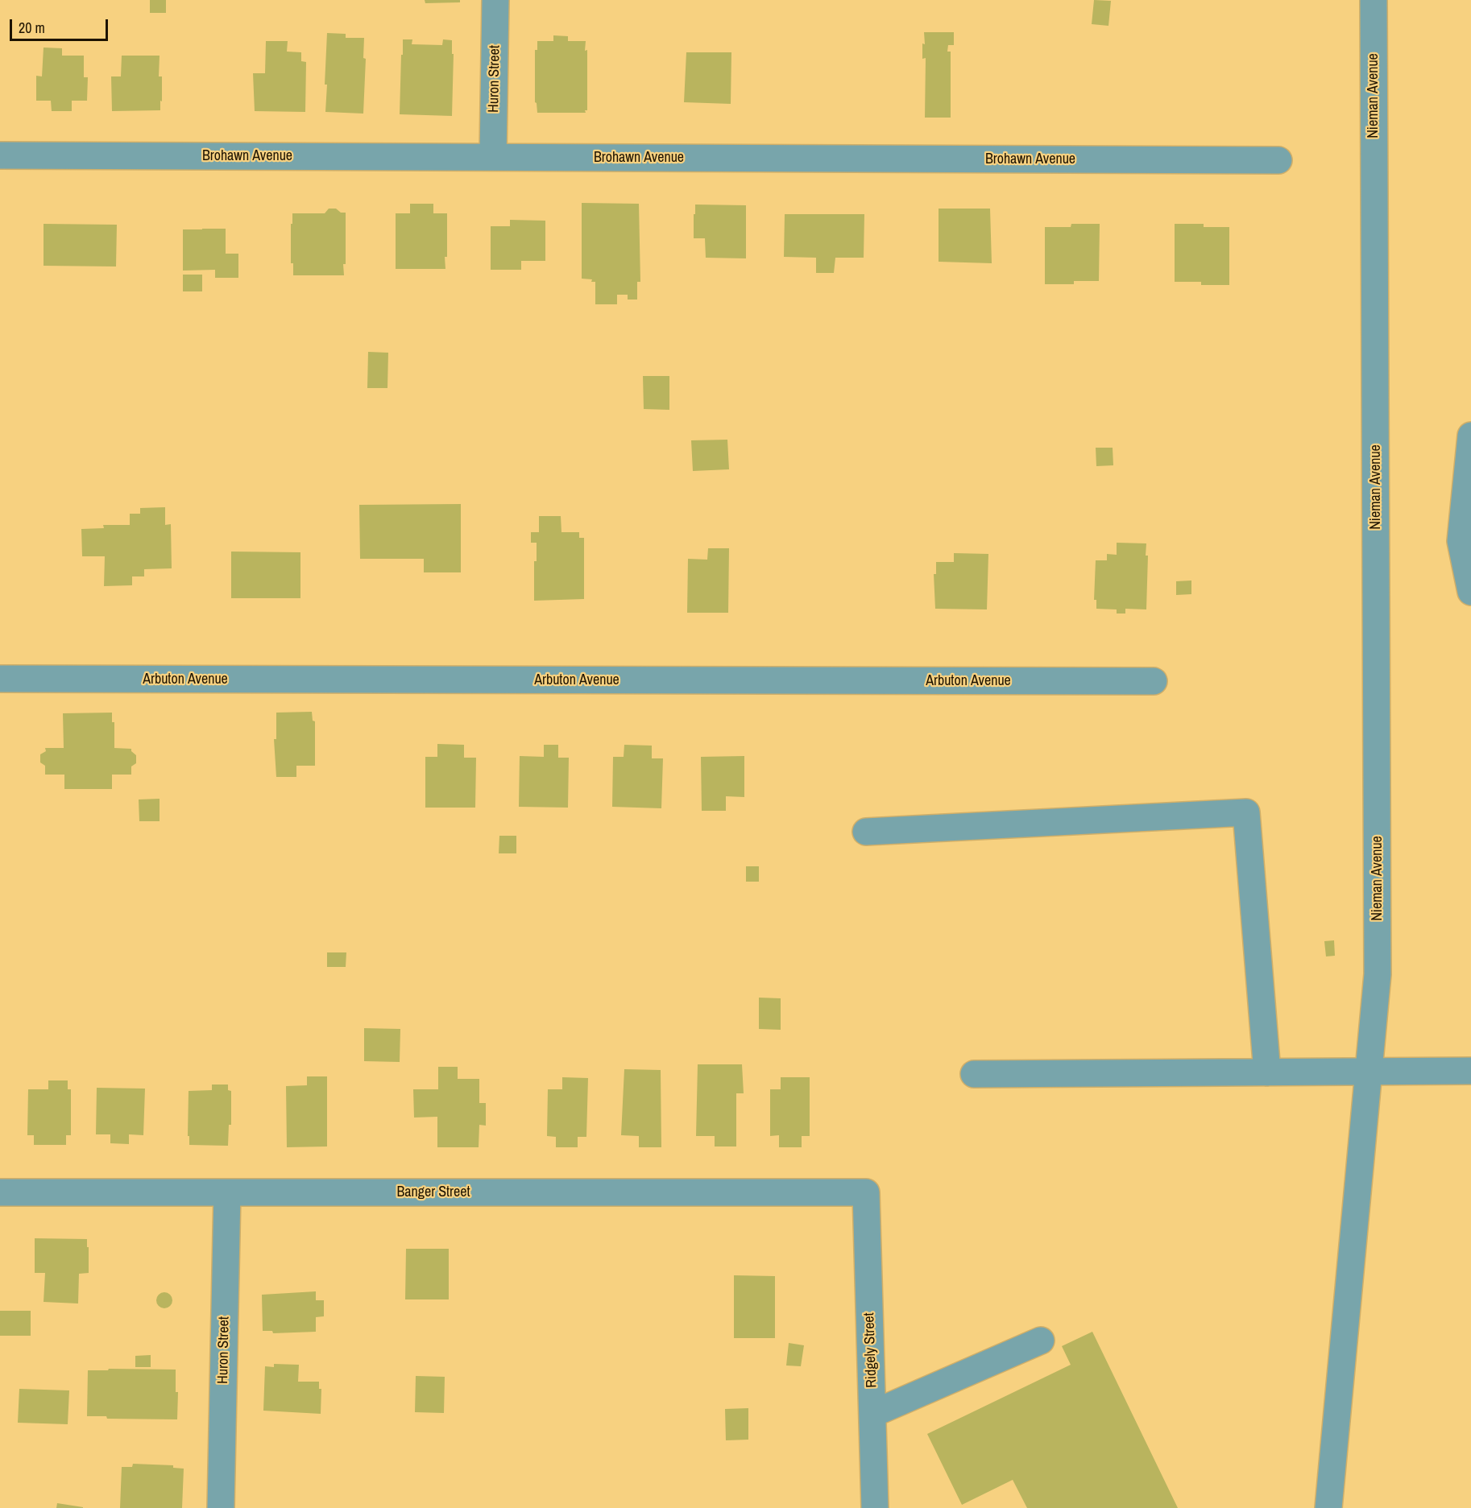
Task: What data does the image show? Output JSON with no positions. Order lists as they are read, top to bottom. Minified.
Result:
{"streets":{"street":["Huron Street","Nieman Avenue","Brohawn Avenue","Arbuton Avenue","Banger Street","Ridgely Street"]},"crossings":[["Huron Street","Brohawn Avenue"],["Huron Street","Banger Street"],["Banger Street","Ridgely Street"]],"scale_bar":"20 m"}
